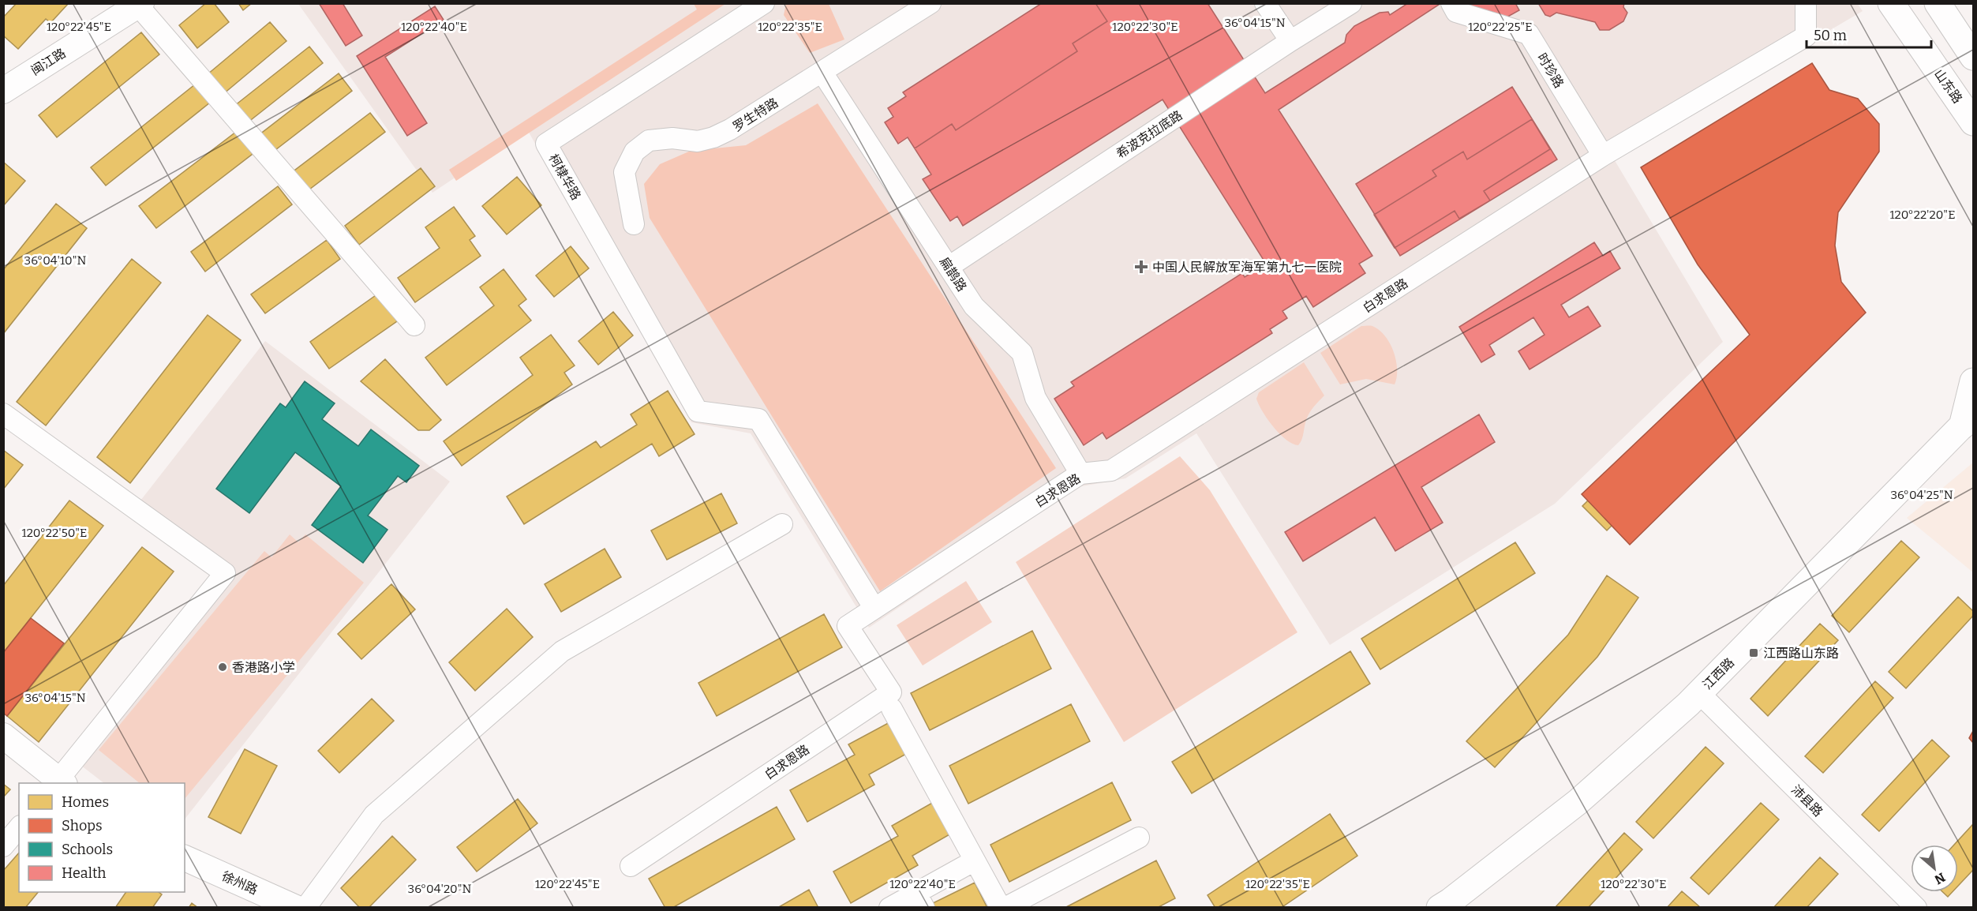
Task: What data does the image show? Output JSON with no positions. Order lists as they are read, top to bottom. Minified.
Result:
{"streets":{"main road":["山东路","江西路"],"street":["闽江路","时珍路","罗生特路","希波克拉底路","柯棣华路","扁鹊路","白求恩路","沛县路","徐州路"]},"crossings":[["时珍路","白求恩路"],["罗生特路","扁鹊路"],["希波克拉底路","扁鹊路"],["柯棣华路","白求恩路"],["扁鹊路","白求恩路"],["江西路","沛县路"]],"places":{"health":["中国人民解放军海军第九七一医院"],"transit":["江西路山东路"],"other":["香港路小学"]},"legend":["Homes","Shops","Schools","Health"],"scale_bar":"50 m","north":"bottom right","coordinates":["36°04'15\"N","120°22'45\"E","120°22'40\"E","120°22'35\"E","120°22'30\"E","120°22'25\"E","120°22'20\"E","36°04'10\"N","36°04'25\"N","120°22'50\"E","36°04'20\"N"]}
